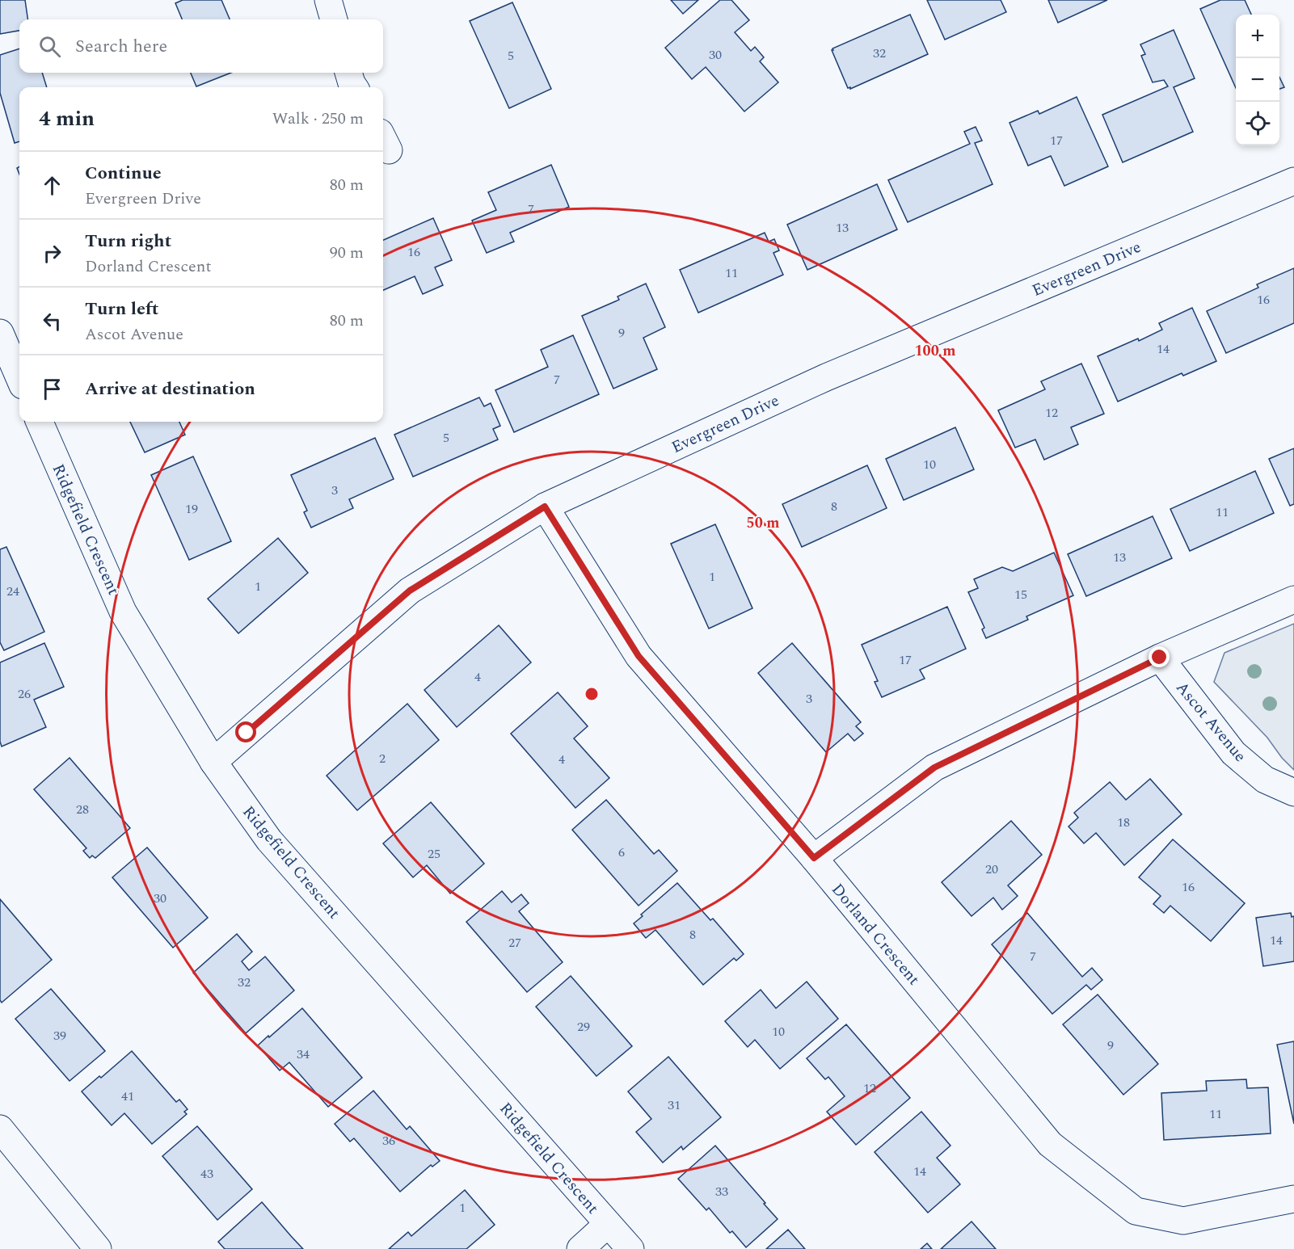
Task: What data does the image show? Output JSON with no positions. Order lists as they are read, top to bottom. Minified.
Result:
{"streets":{"street":["Evergreen Drive","Ridgefield Crescent","Ascot Avenue","Dorland Crescent"]},"crossings":[["Evergreen Drive","Ridgefield Crescent"],["Evergreen Drive","Dorland Crescent"]],"house_numbers":["32","30","5","17","7","13","16","11","16","9","14","7","12","5","10","3","8","19","11","13","1","1","24","15","17","4","26","3","2","4","28","18","6","25","20","16","30","8","14","27","7","32","29","10","39","9","34","12","41","31","11","36","14","43","33","1"],"page":{"map_buttons":["+","−"],"search":"Search here","heading":["4 min","Walk · 250 m"],"list":[["Continue","Evergreen Drive","80 m"],["Turn right","Dorland Crescent","90 m"],["Turn left","Ascot Avenue","80 m"],"Arrive at destination"]},"rings":["100 m","50 m"]}
